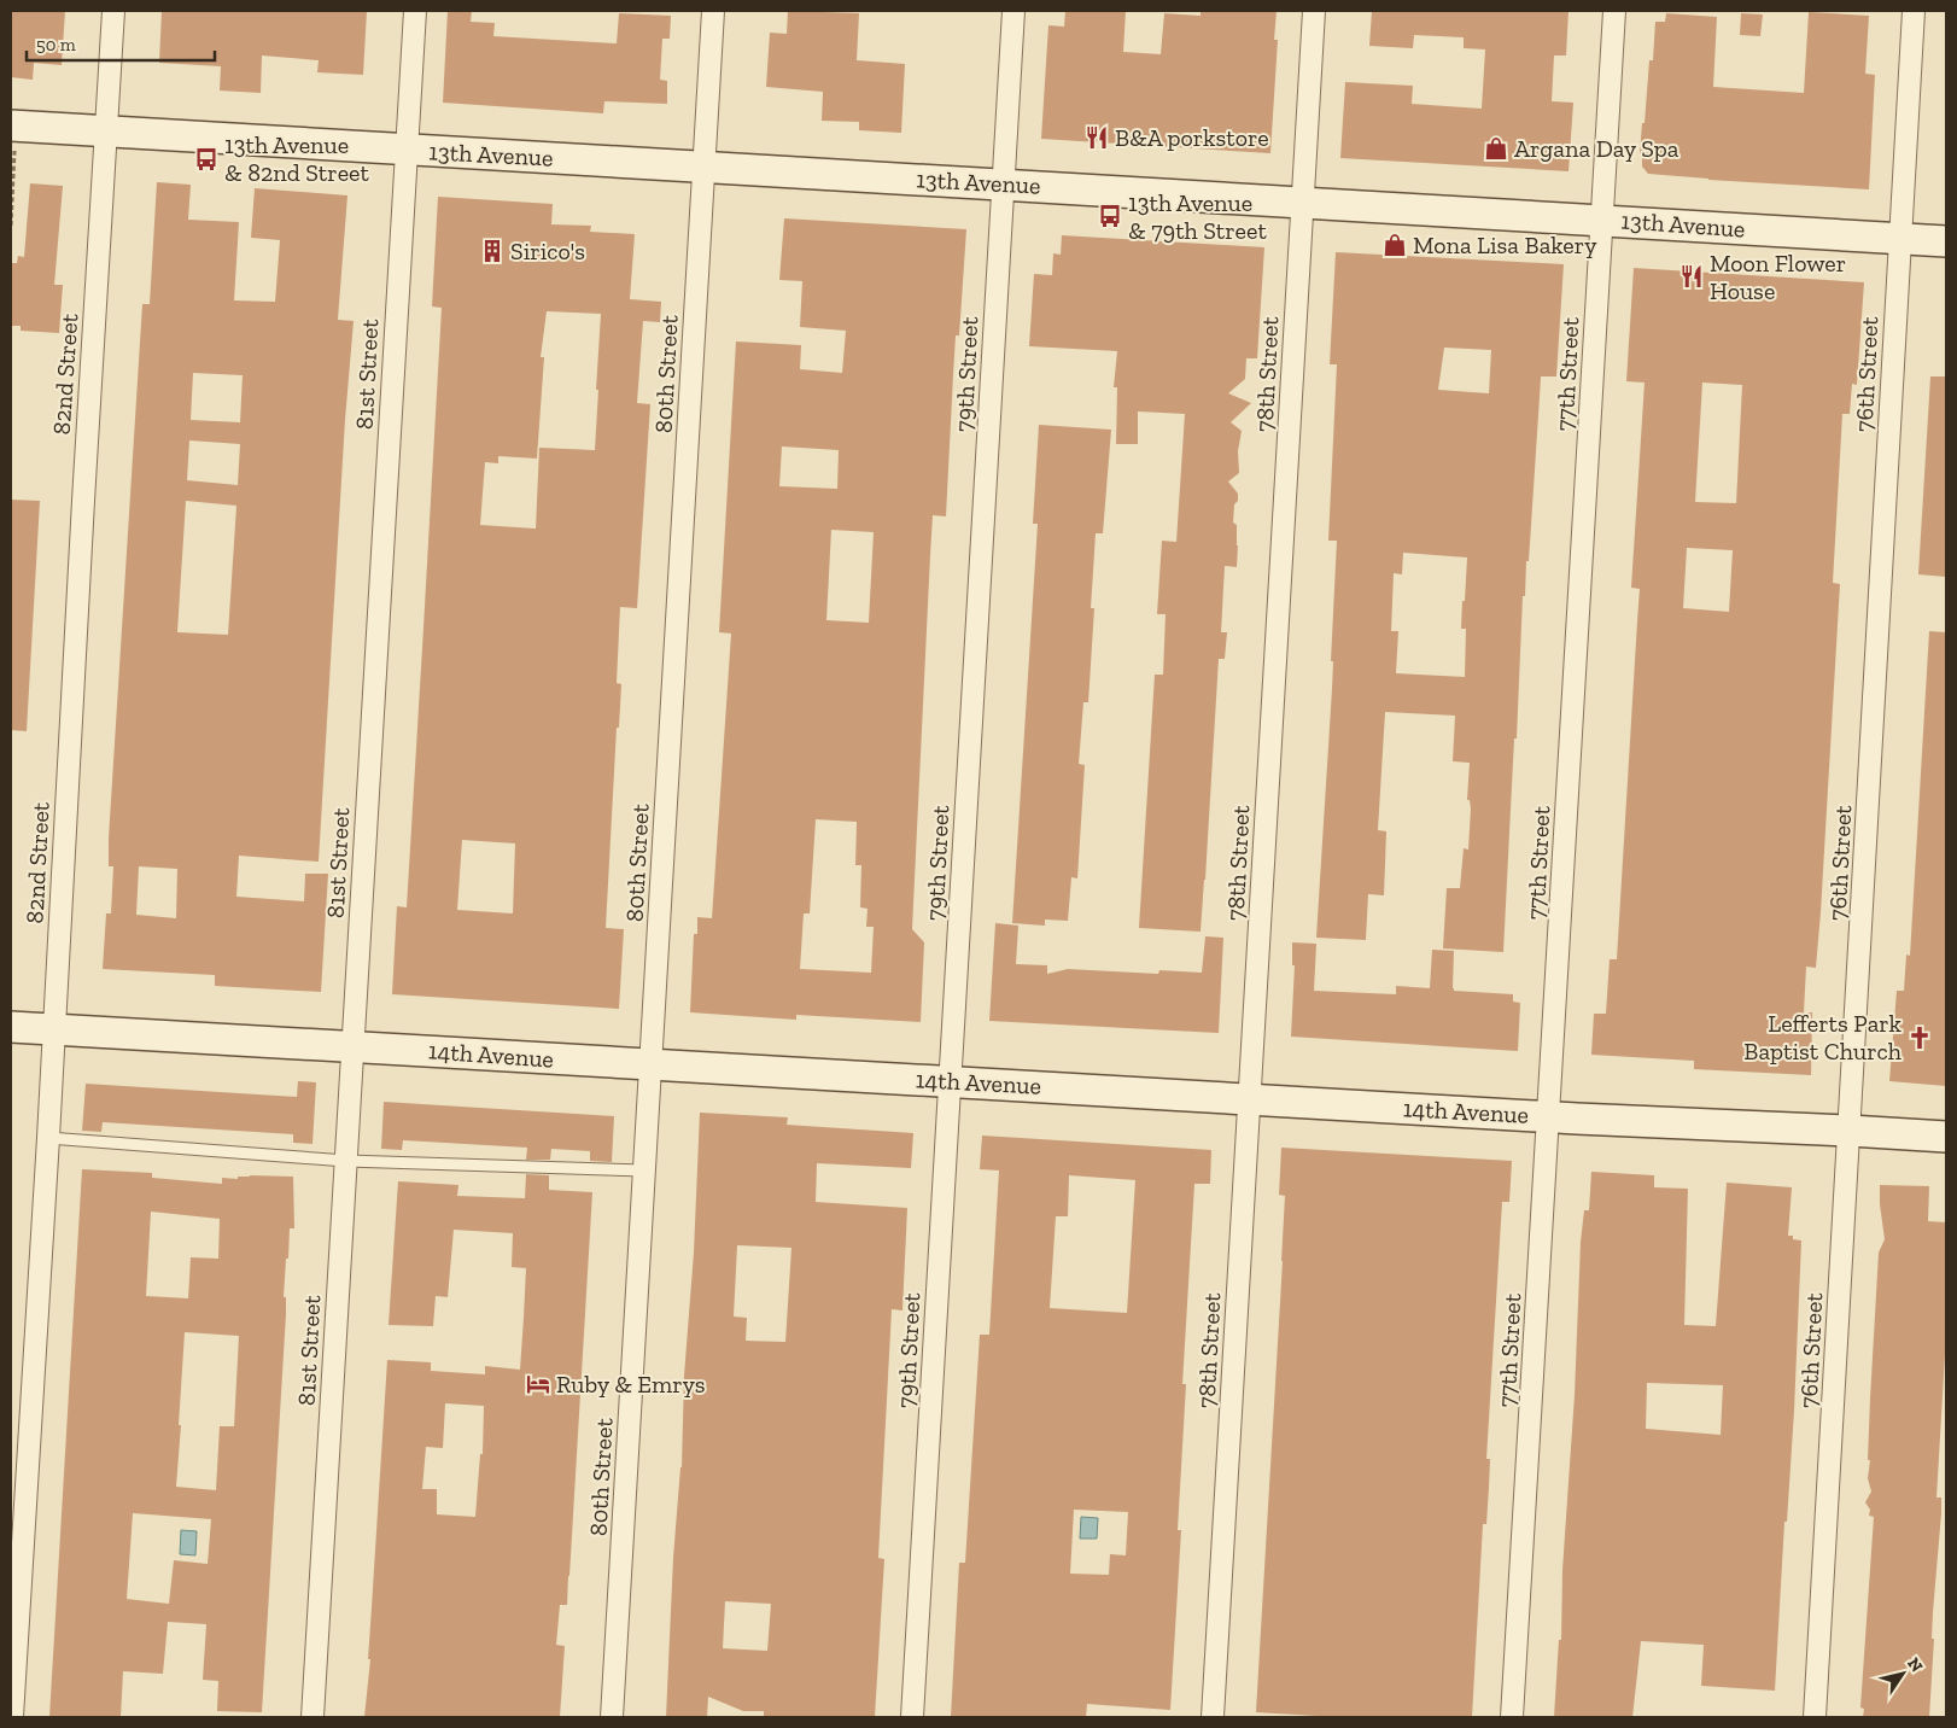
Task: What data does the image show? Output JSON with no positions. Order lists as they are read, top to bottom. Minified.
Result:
{"streets":{"main road":["13th Avenue","14th Avenue"],"street":["82nd Street","81st Street","80th Street","79th Street","78th Street","77th Street","76th Street"]},"crossings":[["13th Avenue","82nd Street"],["13th Avenue","81st Street"],["13th Avenue","80th Street"],["13th Avenue","79th Street"],["13th Avenue","78th Street"],["13th Avenue","77th Street"],["13th Avenue","76th Street"],["82nd Street","14th Avenue"],["81st Street","14th Avenue"],["80th Street","14th Avenue"],["79th Street","14th Avenue"],["78th Street","14th Avenue"],["77th Street","14th Avenue"],["76th Street","14th Avenue"]],"places":{"restaurant":["B&A porkstore","Moon Flower House"],"shop":["Argana Day Spa","Mona Lisa Bakery"],"bus stop":["13th Avenue & 82nd Street","13th Avenue & 79th Street"],"building":["Sirico's"],"church":["Lefferts Park Baptist Church"],"hotel":["Ruby & Emrys"]},"scale_bar":"50 m","north":"top right"}
